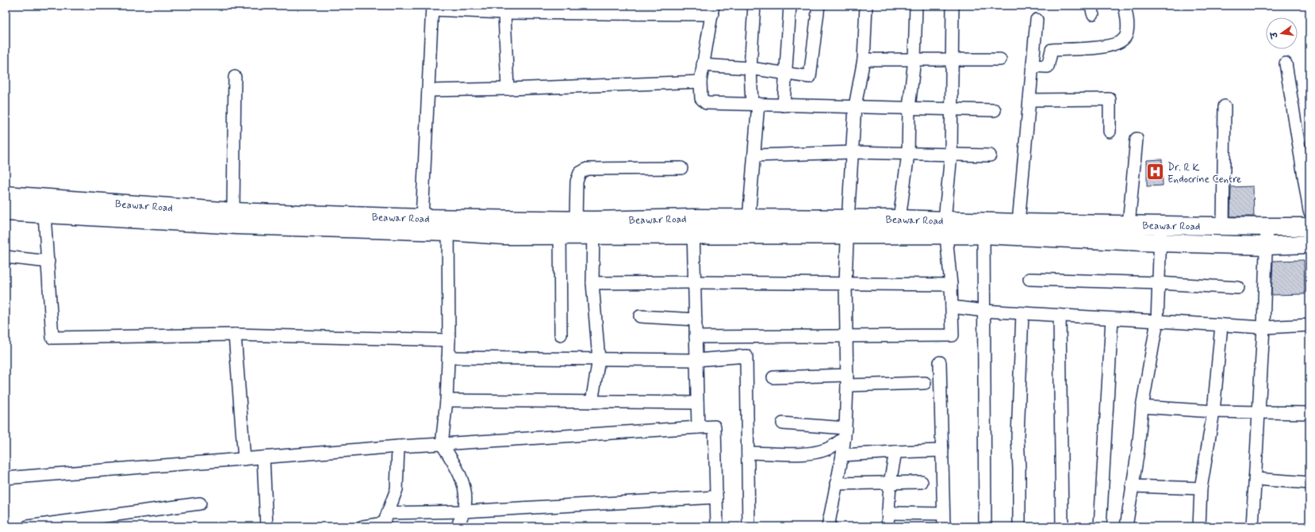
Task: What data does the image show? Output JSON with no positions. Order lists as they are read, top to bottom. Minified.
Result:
{"streets":{"main road":["Beawar Road"]},"places":{"hospital":["Dr. R K Endocrine Centre"]},"north":"left"}
